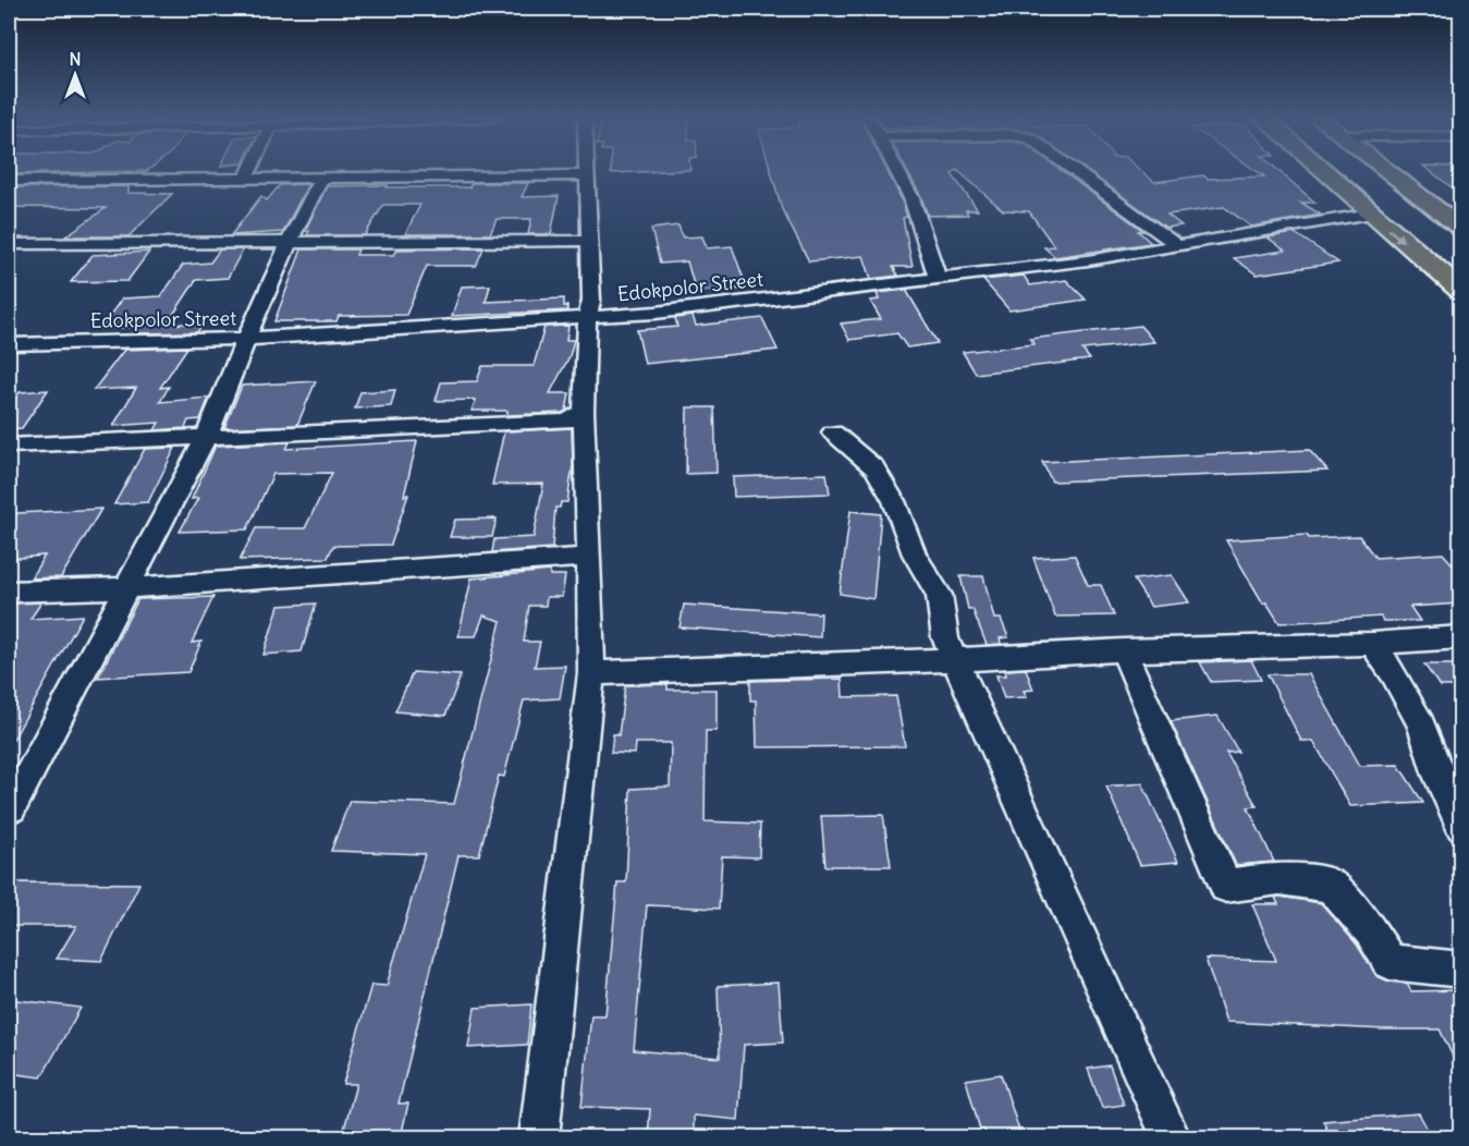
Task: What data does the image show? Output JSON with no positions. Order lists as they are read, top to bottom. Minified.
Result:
{"streets":{"street":["Edokpolor Street"]},"north":"top"}
